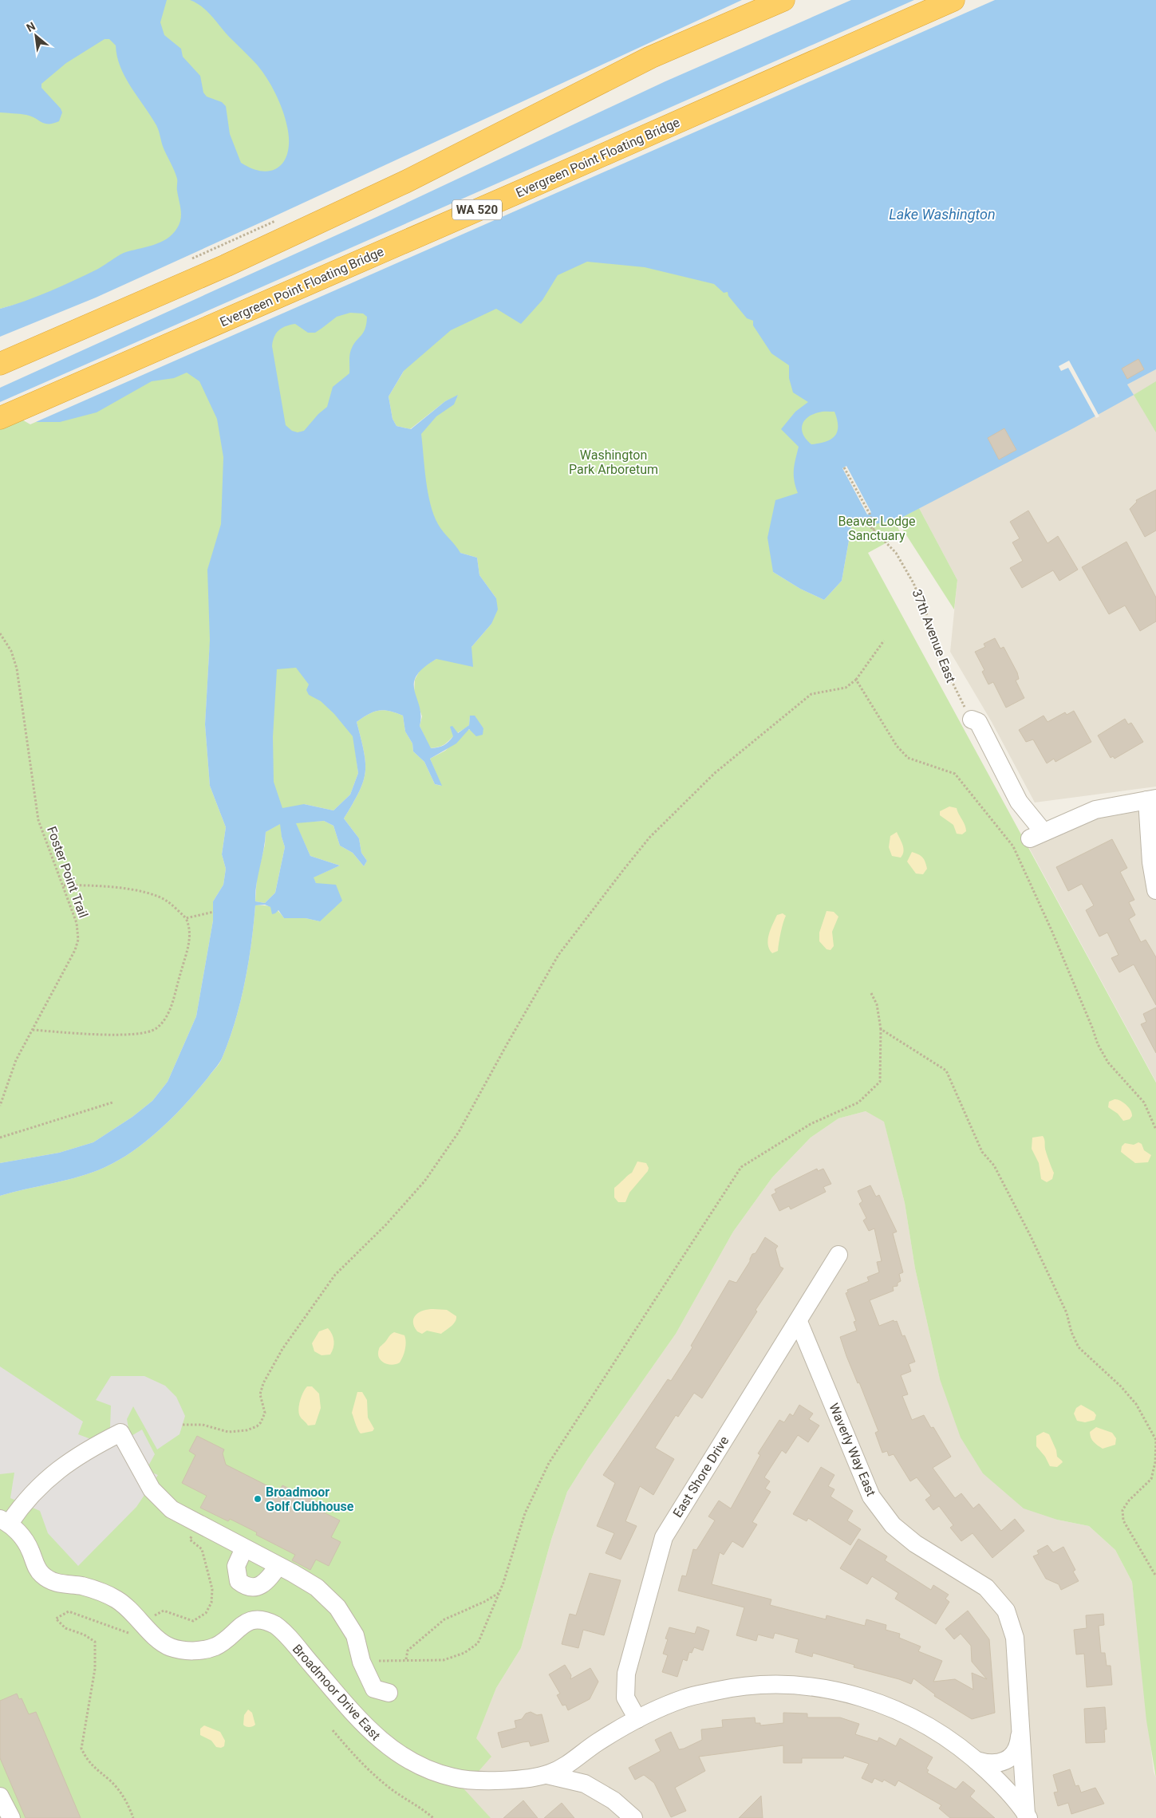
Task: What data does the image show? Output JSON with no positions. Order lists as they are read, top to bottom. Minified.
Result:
{"streets":{"highway":["Evergreen Point Floating Bridge","WA 520"],"street":["Waverly Way East","East Shore Drive","Broadmoor Drive East"],"path":["37th Avenue East","Foster Point Trail"]},"crossings":[["Waverly Way East","East Shore Drive"],["Waverly Way East","Broadmoor Drive East"],["East Shore Drive","Broadmoor Drive East"]],"water":["Lake Washington"],"parks":["Washington Park Arboretum","Beaver Lodge Sanctuary"],"places":["Broadmoor Golf Clubhouse"],"north":"top left"}
